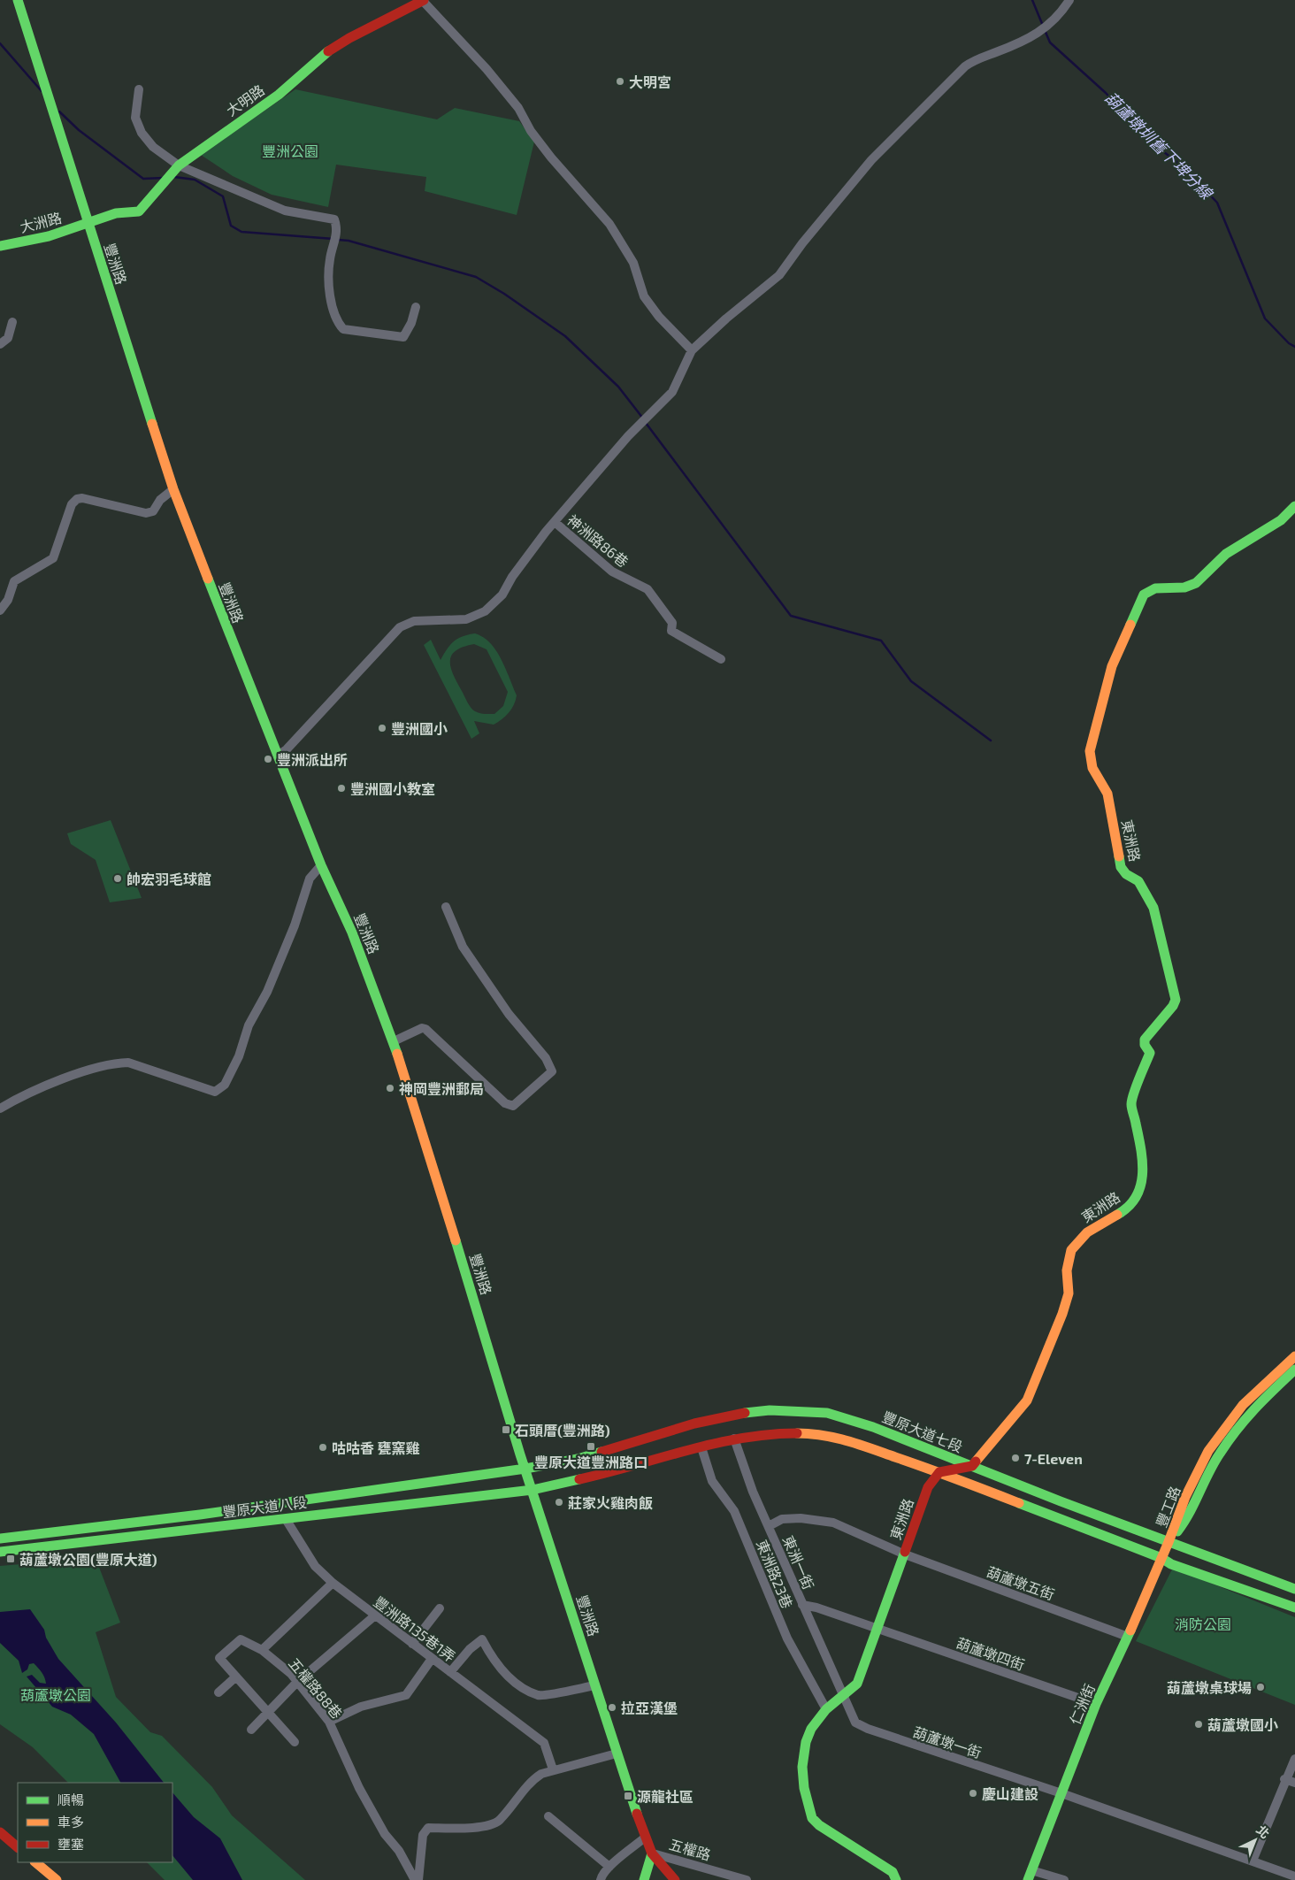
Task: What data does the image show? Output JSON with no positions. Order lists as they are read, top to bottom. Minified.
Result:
{"streets":{"street":["大明路","大洲路","豐洲路","神洲路86巷","東洲路","豐原大道七段","豐原大道八段","豐工路","東洲一街","東洲路23巷","葫蘆墩五街","豐洲路135巷1弄","葫蘆墩四街","五權路88巷","仁洲街","葫蘆墩一街","五權路"]},"crossings":[["大明路","大洲路"],["大明路","豐洲路"],["大洲路","豐洲路"],["豐洲路","豐原大道七段"],["豐洲路","豐原大道八段"],["豐洲路","五權路"],["東洲路","豐原大道七段"],["東洲路","東洲一街"],["東洲路","東洲路23巷"],["東洲路","葫蘆墩五街"],["東洲路","葫蘆墩四街"],["東洲路","葫蘆墩一街"],["豐原大道七段","豐原大道八段"],["豐原大道七段","豐工路"],["豐原大道七段","仁洲街"],["豐原大道八段","豐洲路135巷1弄"],["豐工路","仁洲街"],["東洲一街","葫蘆墩五街"],["東洲一街","葫蘆墩四街"],["東洲一街","葫蘆墩一街"],["葫蘆墩五街","仁洲街"],["葫蘆墩四街","仁洲街"],["仁洲街","葫蘆墩一街"]],"water":["葫蘆墩圳舊下埤分線"],"parks":["豐洲公園","消防公園","葫蘆墩公園"],"places":{"other":["大明宮","豐洲國小","豐洲派出所","豐洲國小教室","帥宏羽毛球館","神岡豐洲郵局","咕咕香 甕窯雞","7-Eleven","莊家火雞肉飯","葫蘆墩桌球場","拉亞漢堡","葫蘆墩國小","慶山建設"],"transit":["石頭厝(豐洲路)","豐原大道豐洲路口","葫蘆墩公園(豐原大道)","源龍社區"]},"legend":["順暢","車多","壅塞"],"north":"top right"}
